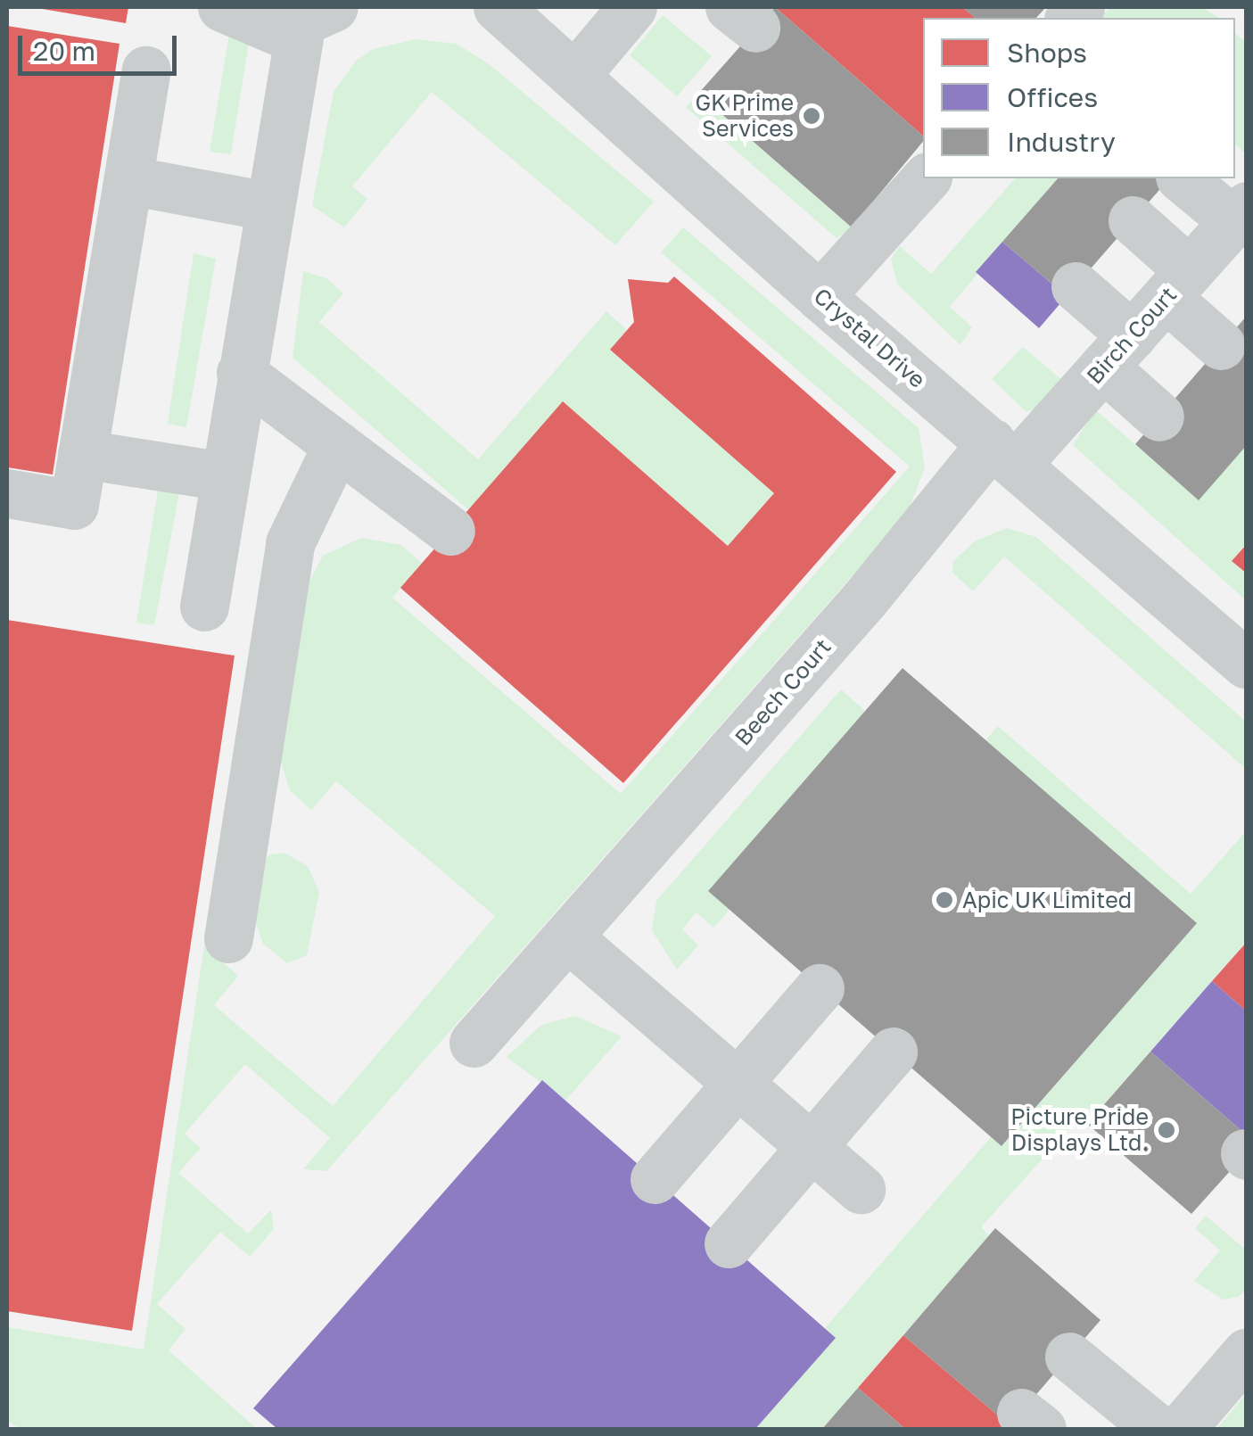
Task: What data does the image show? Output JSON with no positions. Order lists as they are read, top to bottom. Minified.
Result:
{"streets":{"street":["Birch Court","Crystal Drive","Beech Court"]},"crossings":[["Birch Court","Crystal Drive"],["Birch Court","Beech Court"],["Crystal Drive","Beech Court"]],"places":["GK Prime Services","Apic UK Limited","Picture Pride Displays Ltd."],"legend":["Shops","Offices","Industry"],"scale_bar":"20 m"}
